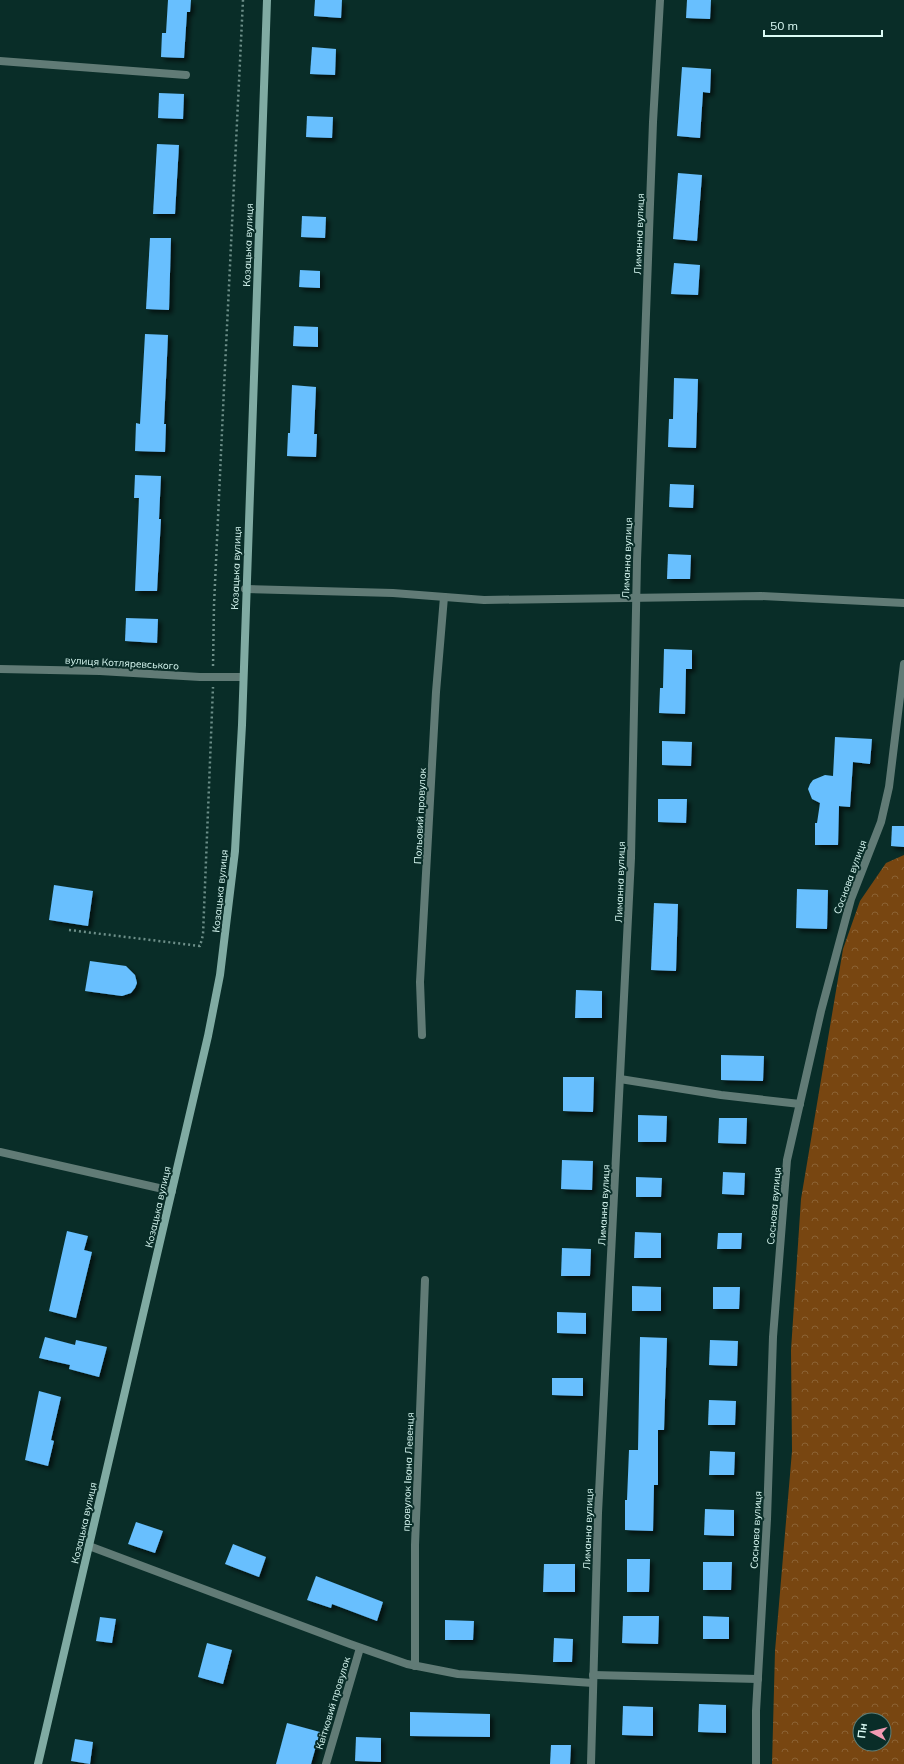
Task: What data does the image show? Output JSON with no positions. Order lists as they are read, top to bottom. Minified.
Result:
{"streets":{"main road":["Козацька вулиця"],"street":["Лиманна вулиця","вулиця Котляревського","Польовий провулок","Соснова вулиця","провулок Івана Левенця","Квітковий провулок"]},"crossings":[["Козацька вулиця","вулиця Котляревського"]],"scale_bar":"50 m","north":"left"}
